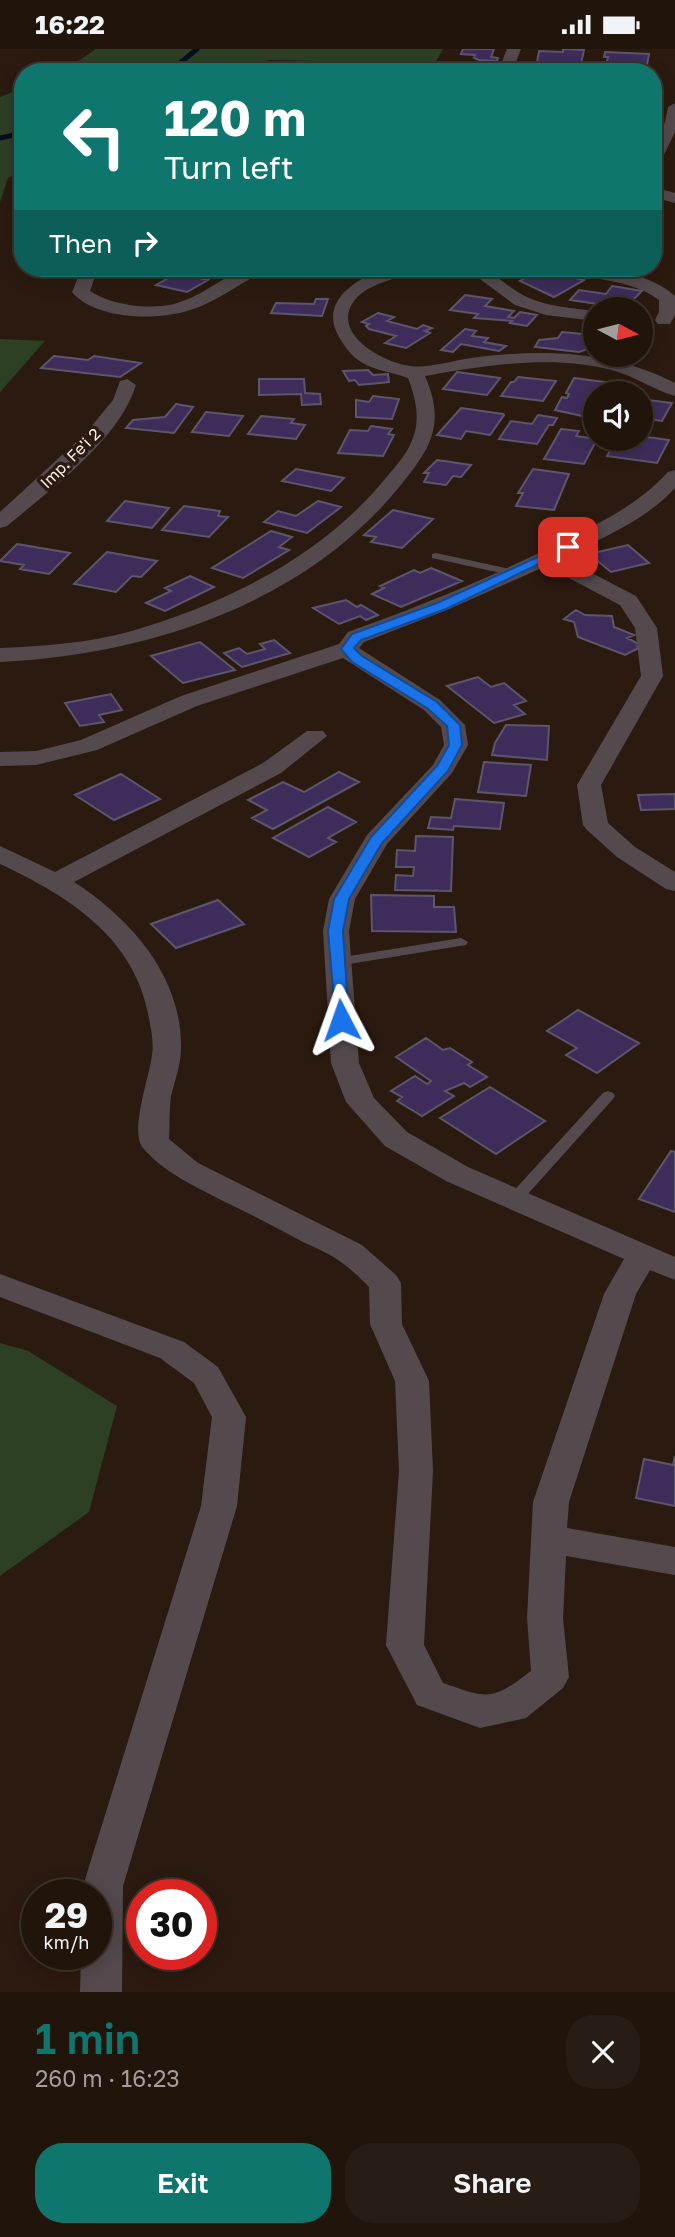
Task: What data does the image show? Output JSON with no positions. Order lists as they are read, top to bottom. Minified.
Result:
{"streets":{"street":["Imp. Fe'i 2"]},"north":"right","page":{"status":"16:22","turn":["120 m","Turn left"],"then":"Then","speed":"29 km/h","limit":"30","heading":["1 min","260 m · 16:23"],"buttons":["Exit","Share"]}}
